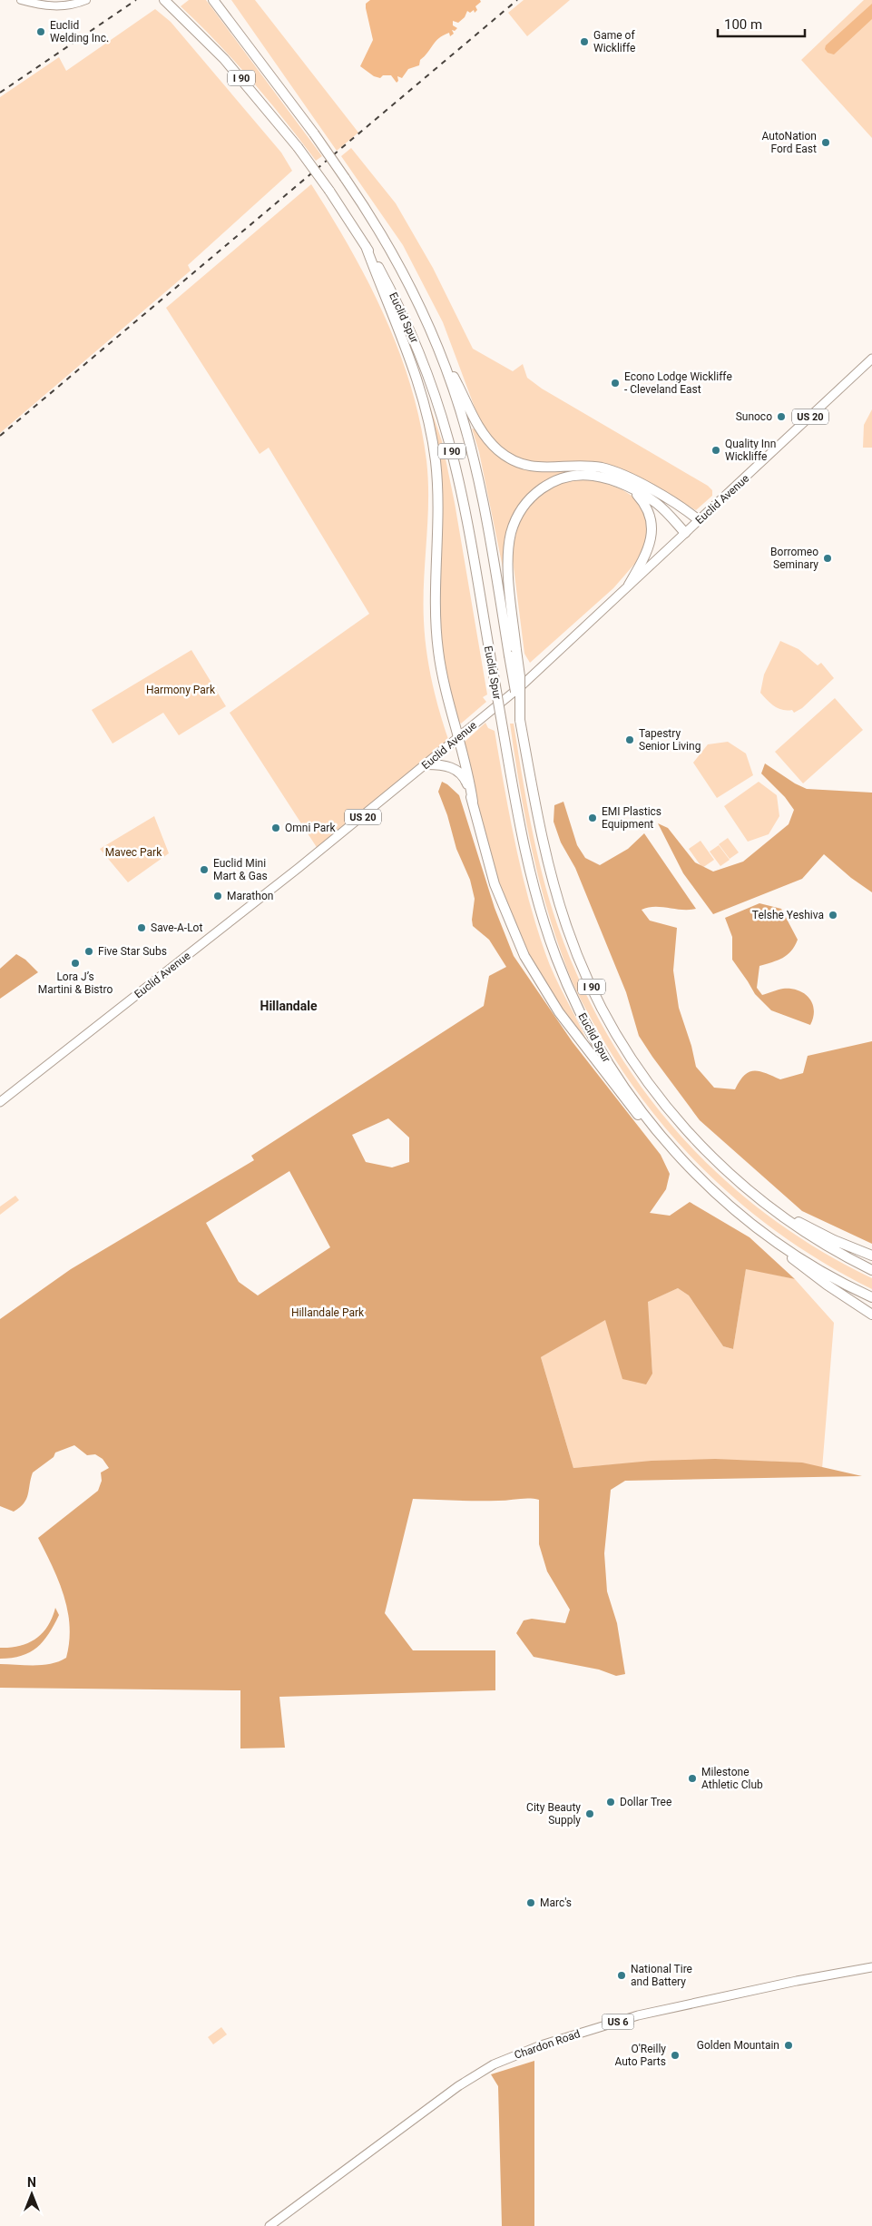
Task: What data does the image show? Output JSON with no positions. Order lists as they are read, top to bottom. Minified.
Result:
{"streets":{"highway":["I 90","Euclid Spur"],"main road":["US 20","Euclid Avenue","US 6","Chardon Road"]},"crossings":[["I 90","Euclid Spur"]],"districts":["Hillandale"],"parks":["Harmony Park","Mavec Park","Hillandale Park"],"places":["Euclid Welding Inc.","Game of Wickliffe","AutoNation Ford East","Econo Lodge Wickliffe - Cleveland East","Sunoco","Quality Inn Wickliffe","Borromeo Seminary","Tapestry Senior Living","EMI Plastics Equipment","Omni Park","Euclid Mini Mart & Gas","Marathon","Telshe Yeshiva","Save-A-Lot","Five Star Subs","Lora J’s Martini & Bistro","Milestone Athletic Club","Dollar Tree","City Beauty Supply","Marc's","National Tire and Battery","Golden Mountain","O'Reilly Auto Parts"],"scale_bar":"100 m","north":"top"}
